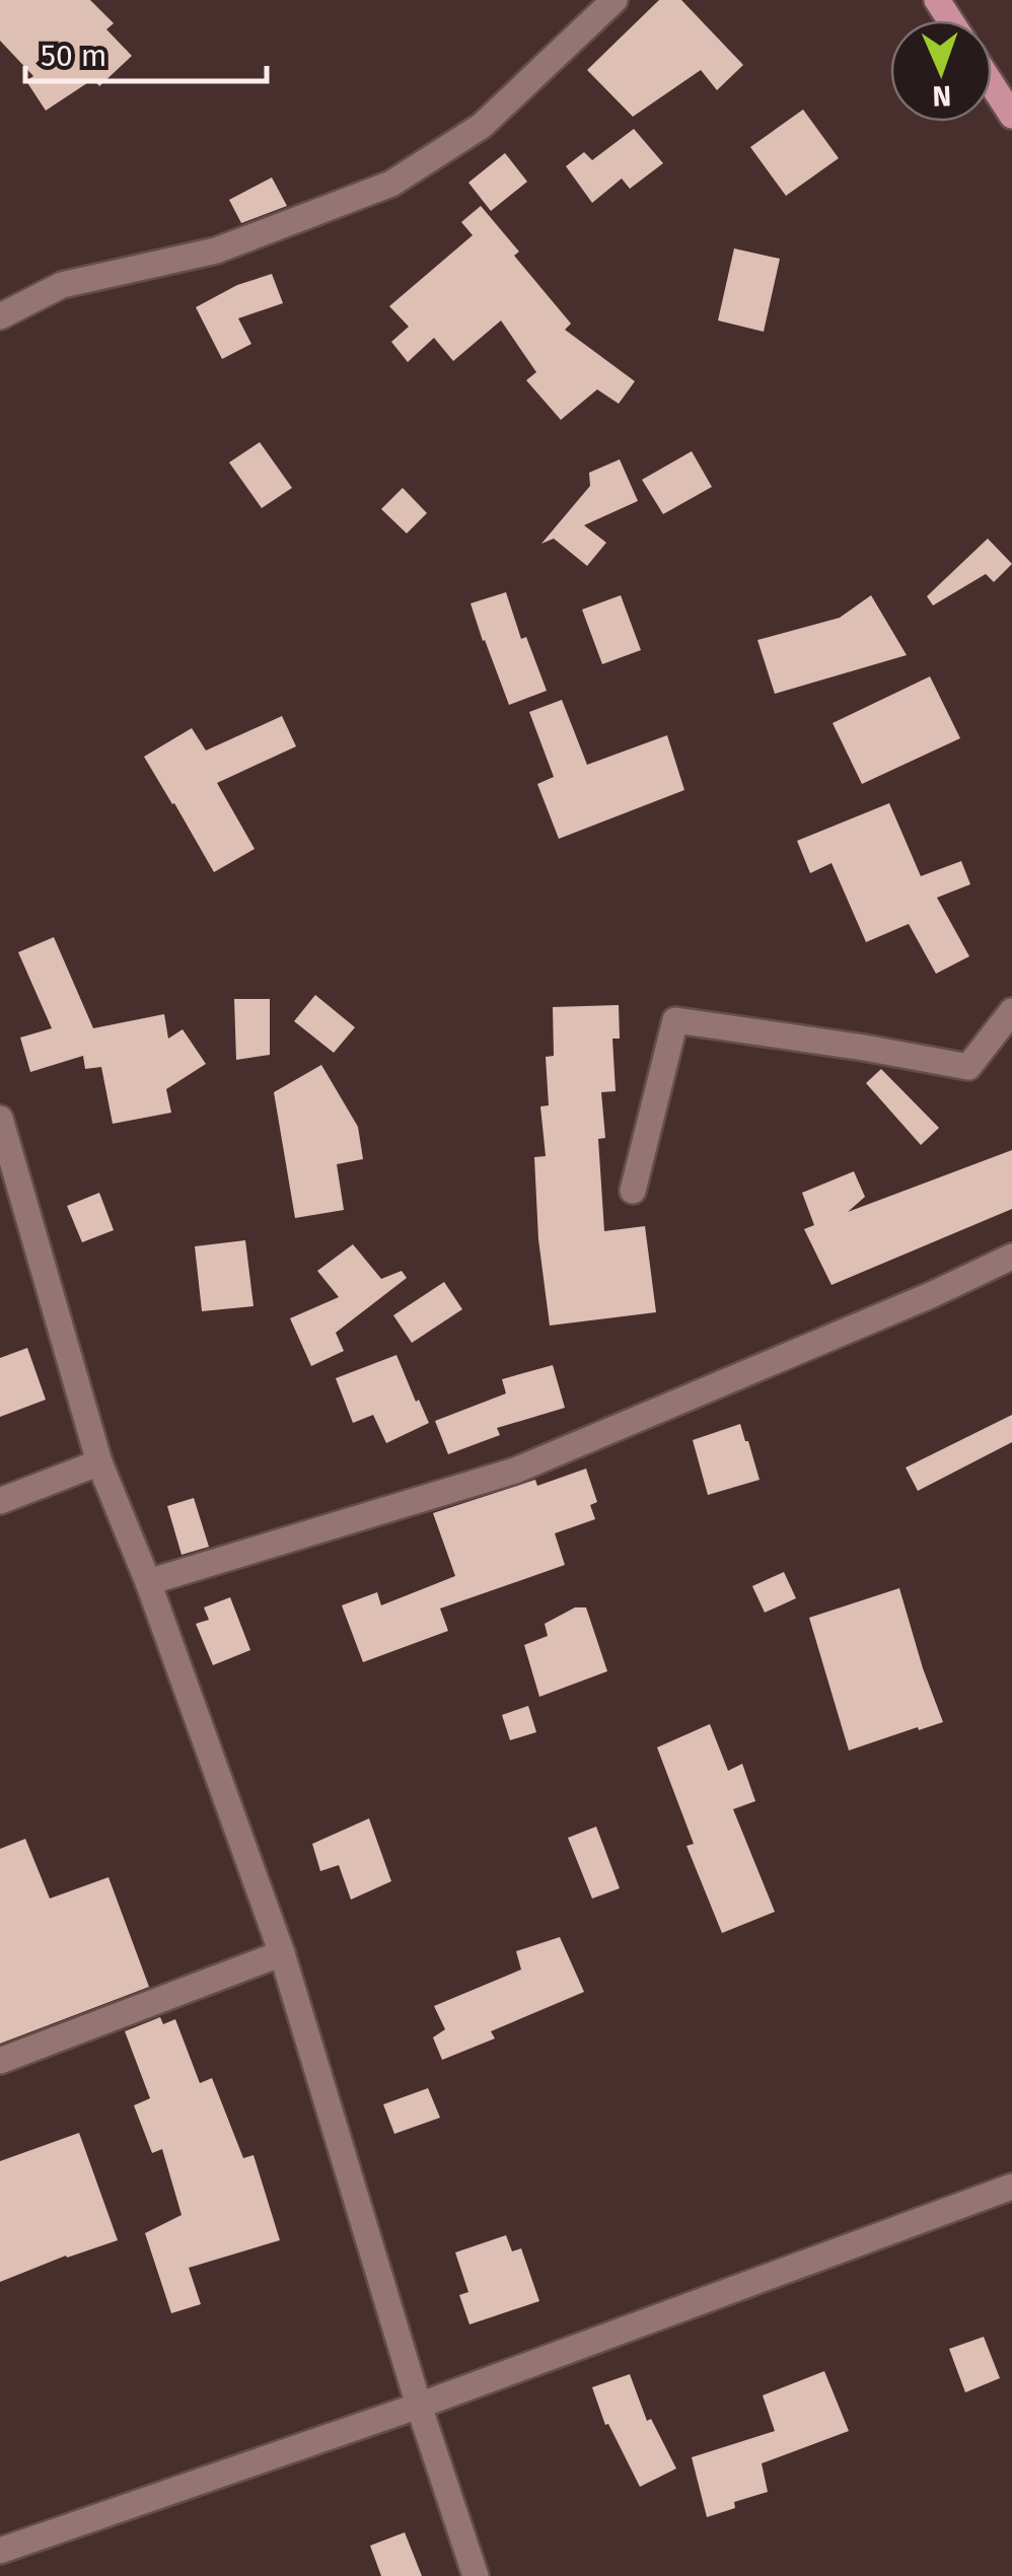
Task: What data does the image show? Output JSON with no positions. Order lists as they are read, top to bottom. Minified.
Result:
{"scale_bar":"50 m","north":"bottom"}
